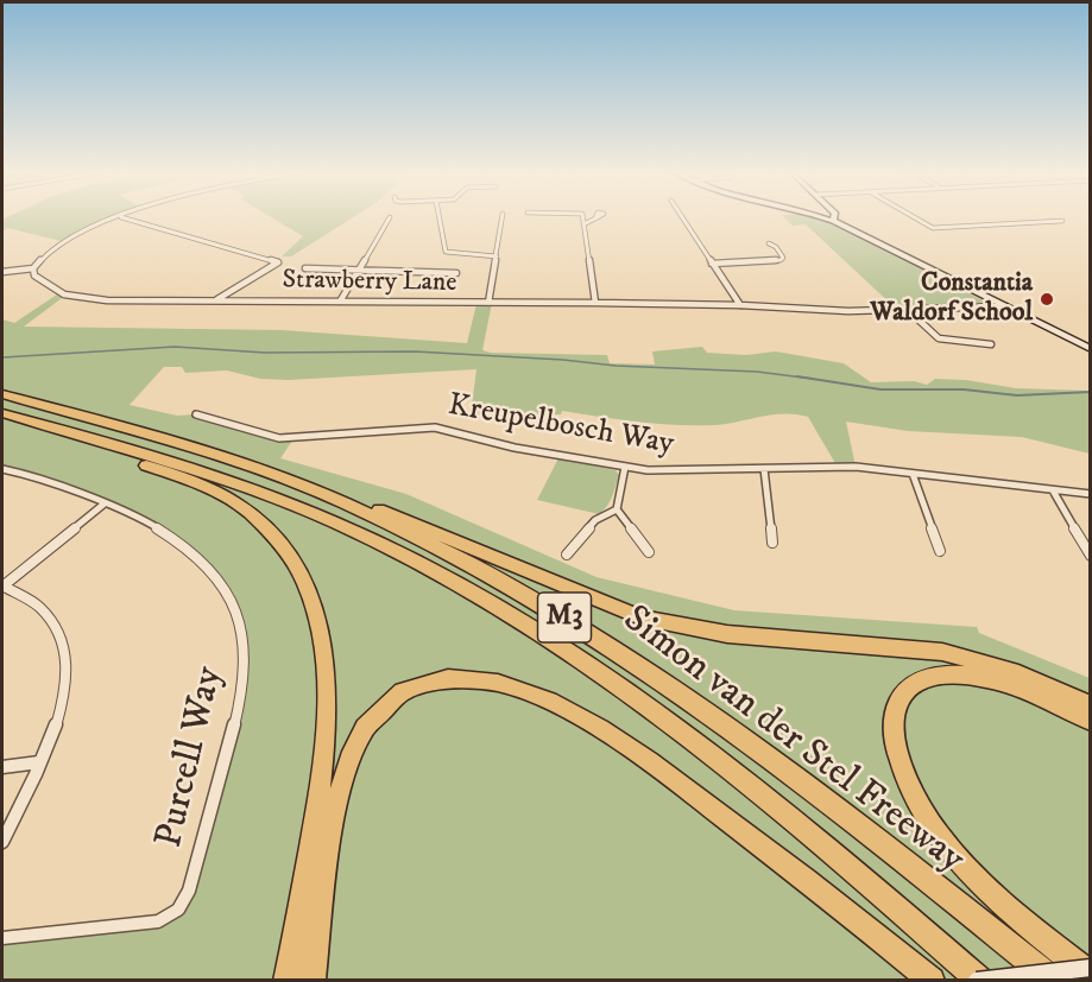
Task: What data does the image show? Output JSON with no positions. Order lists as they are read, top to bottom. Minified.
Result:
{"streets":{"highway":["M3","Simon van der Stel Freeway"],"street":["Strawberry Lane","Kreupelbosch Way","Purcell Way"]},"places":["Constantia Waldorf School"]}
